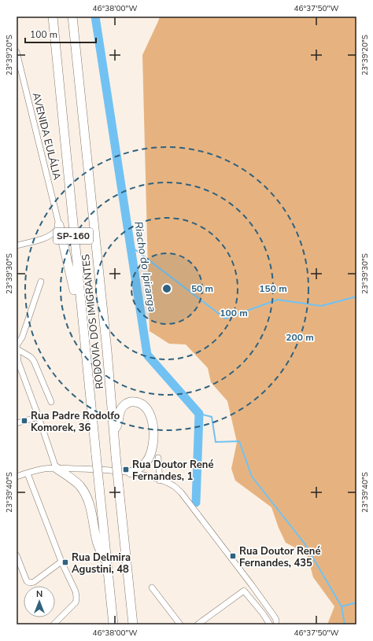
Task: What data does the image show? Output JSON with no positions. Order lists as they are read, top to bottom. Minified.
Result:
{"streets":{"highway":["SP-160","RODOVIA DOS IMIGRANTES"],"street":["AVENIDA EULÁLIA"]},"water":["Riacho do Ipiranga"],"places":{"transit":["Rua Padre Rodolfo Komorek, 36","Rua Doutor René Fernandes, 1","Rua Doutor René Fernandes, 435","Rua Delmira Agustini, 48"]},"scale_bar":"100 m","north":"top","coordinates":["46°38'00\"W","46°37'50\"W","23°39'20\"S","23°39'30\"S","23°39'40\"S"],"rings":["50 m","150 m","100 m","200 m"]}
